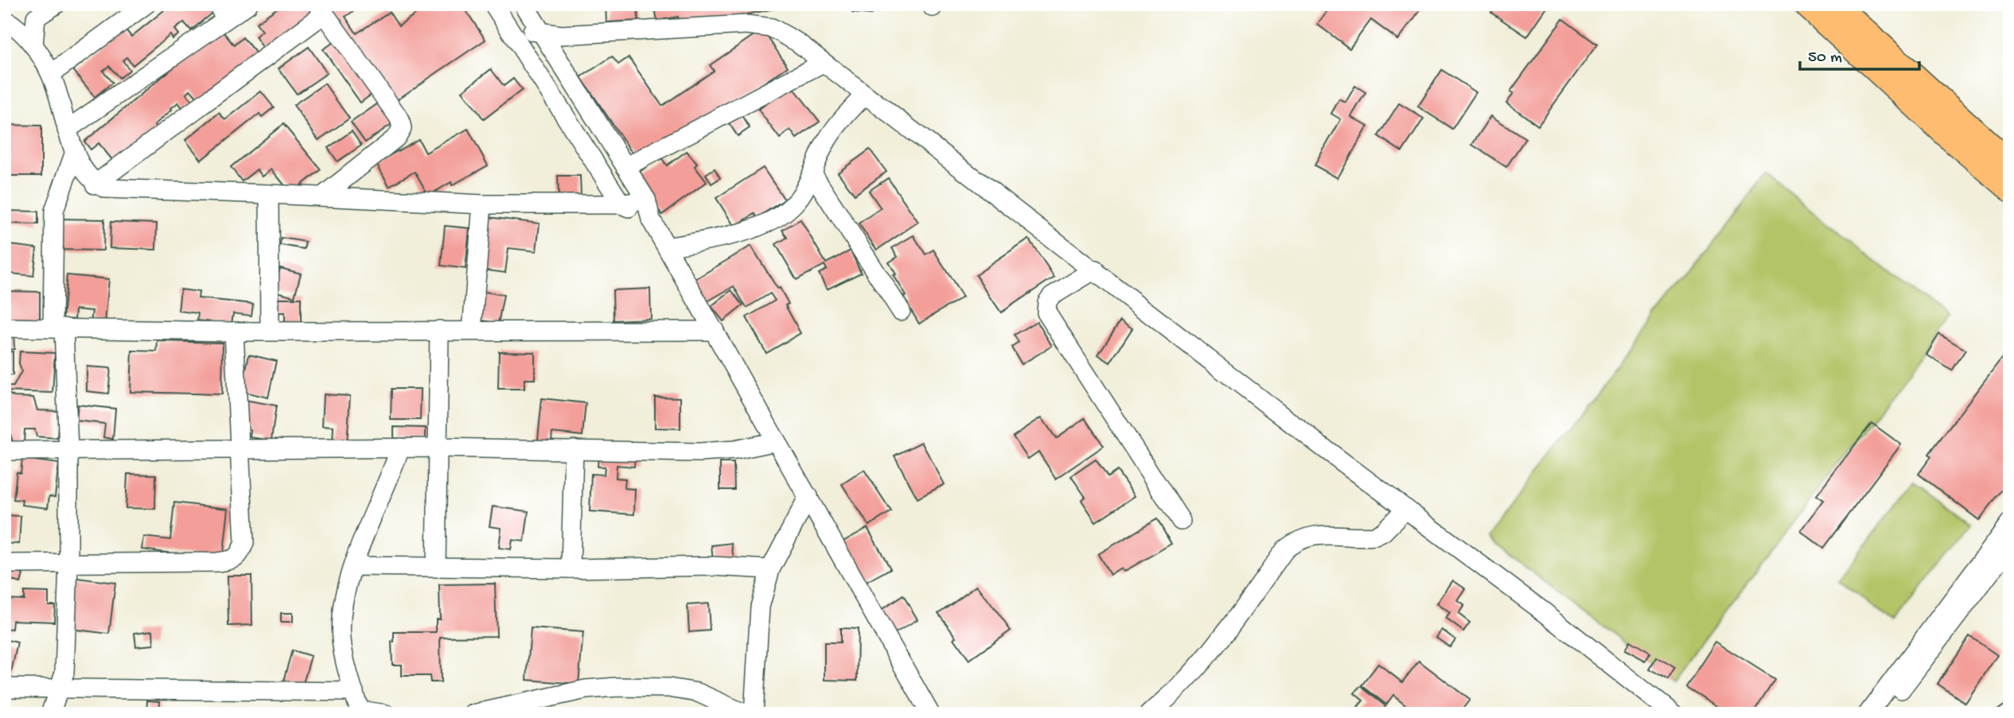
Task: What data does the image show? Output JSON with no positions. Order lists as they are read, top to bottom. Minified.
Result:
{"scale_bar":"50 m"}
